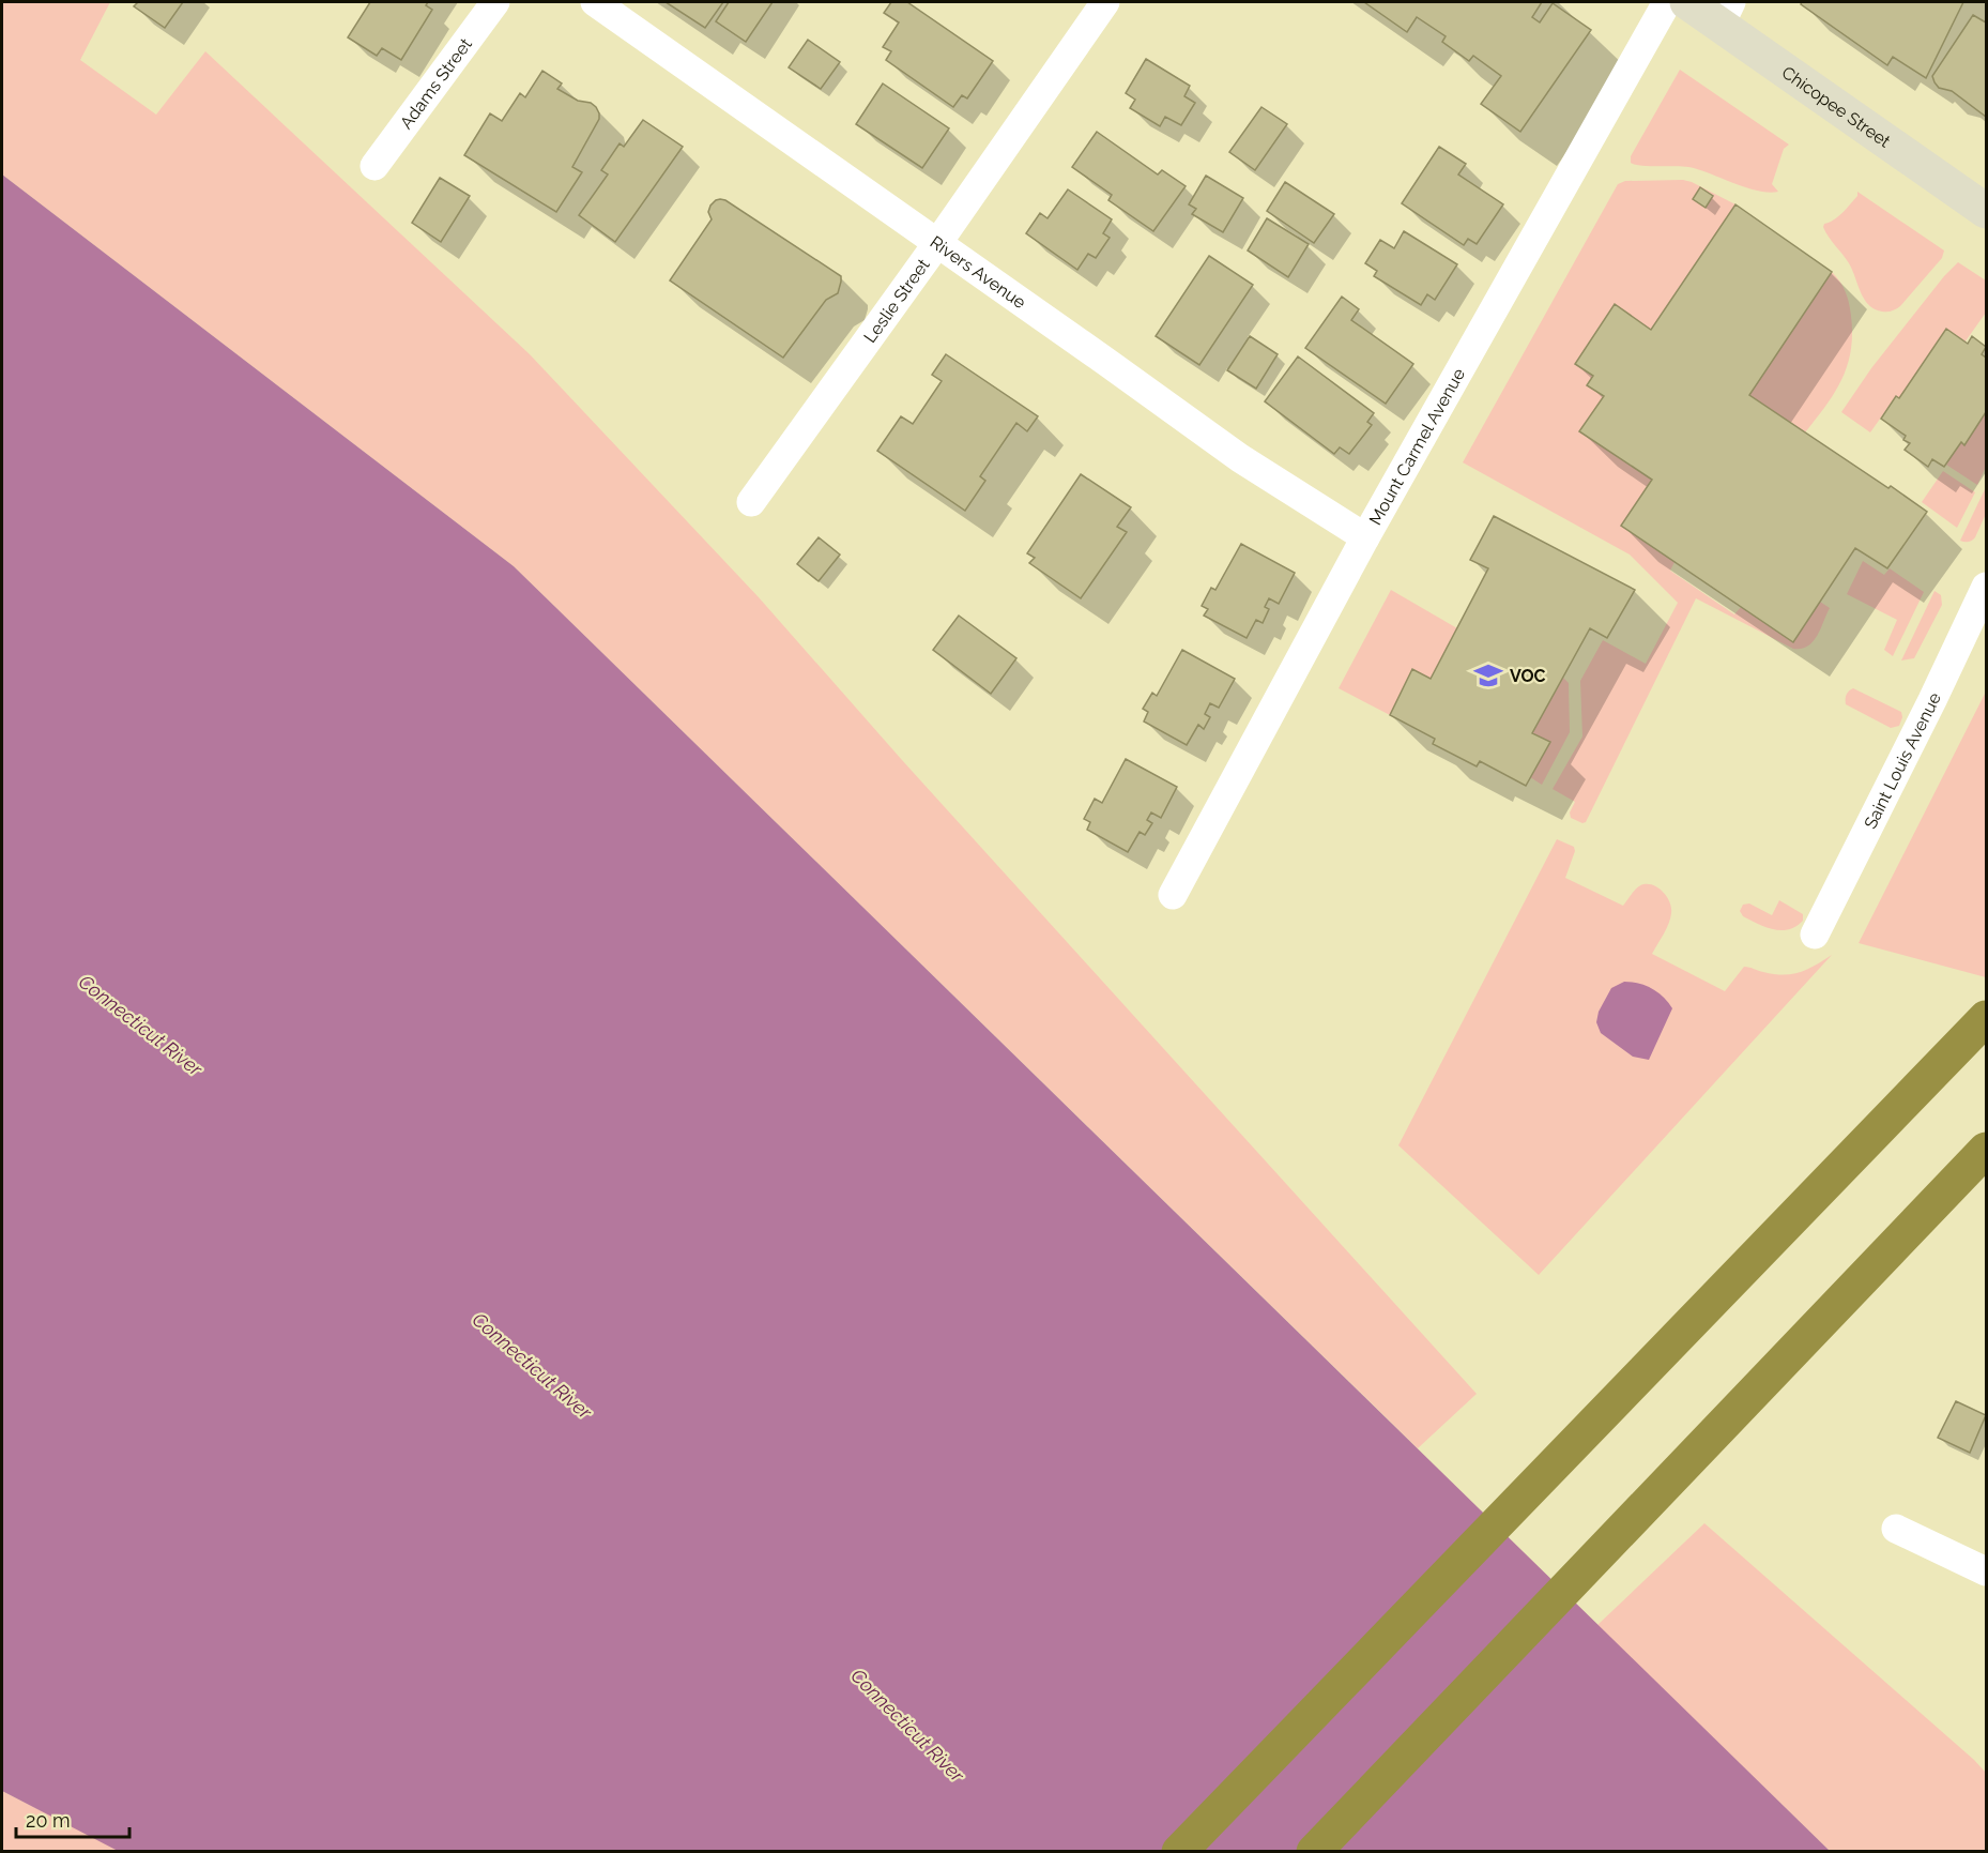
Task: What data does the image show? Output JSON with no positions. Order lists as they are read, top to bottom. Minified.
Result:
{"streets":{"main road":["Chicopee Street"],"street":["Adams Street","Rivers Avenue","Leslie Street","Mount Carmel Avenue","Saint Louis Avenue"]},"crossings":[["Rivers Avenue","Leslie Street"],["Rivers Avenue","Mount Carmel Avenue"]],"water":["Connecticut River"],"places":{"school or university":["VOC"]},"scale_bar":"20 m"}
